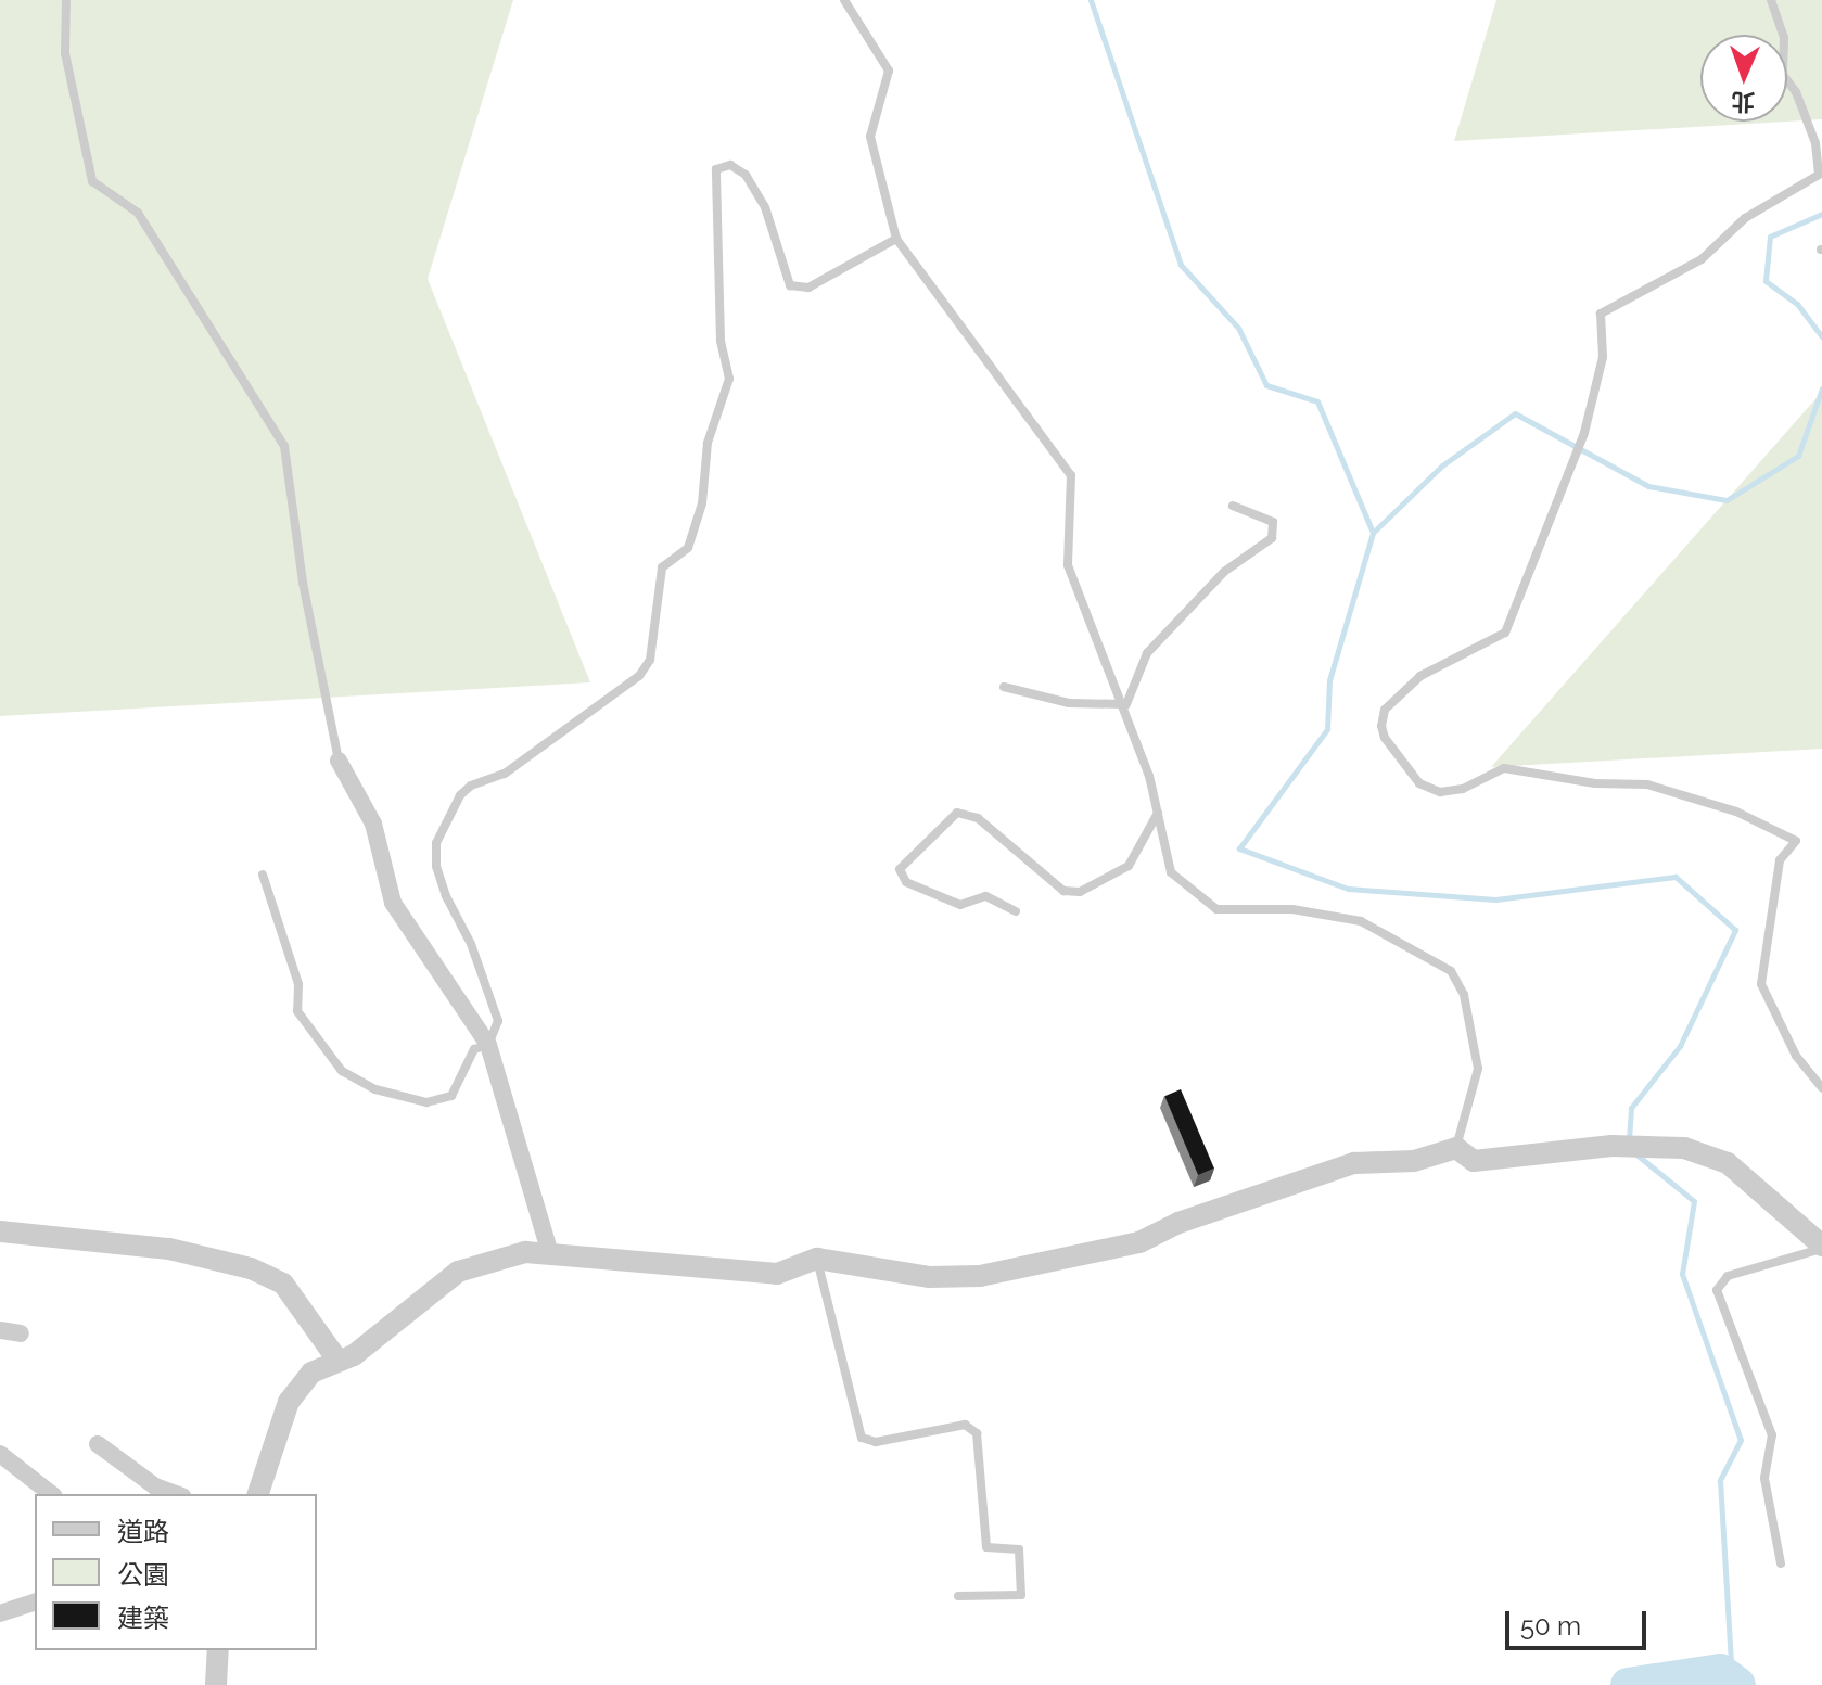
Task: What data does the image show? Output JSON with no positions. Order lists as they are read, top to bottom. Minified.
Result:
{"legend":["道路","公園","建築"],"scale_bar":"50 m","north":"bottom"}
